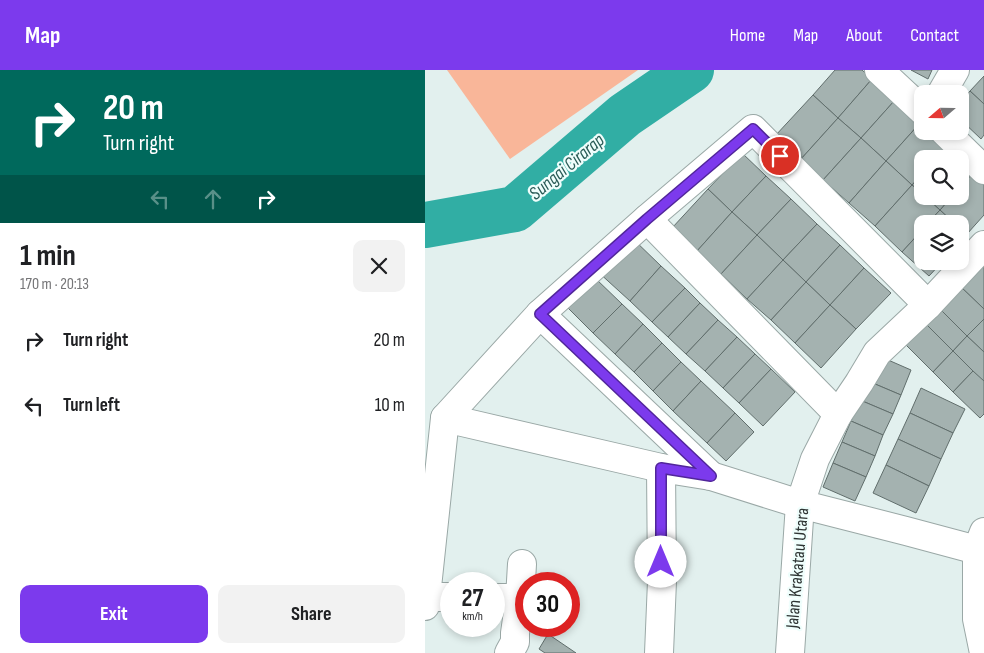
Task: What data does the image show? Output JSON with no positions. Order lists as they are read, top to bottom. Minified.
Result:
{"streets":{"street":["Jalan Krakatau Utara"]},"water":["Sungai Cirarap"],"north":"left","page":{"header":"Map","nav":["Home","Map","About","Contact"],"turn":["20 m","Turn right"],"heading":["1 min","170 m · 20:13"],"list":[{"name":"Turn right","value":"20 m"},{"name":"Turn left","value":"10 m"}],"speed":"27 km/h","limit":"30","buttons":["Exit","Share"]}}
